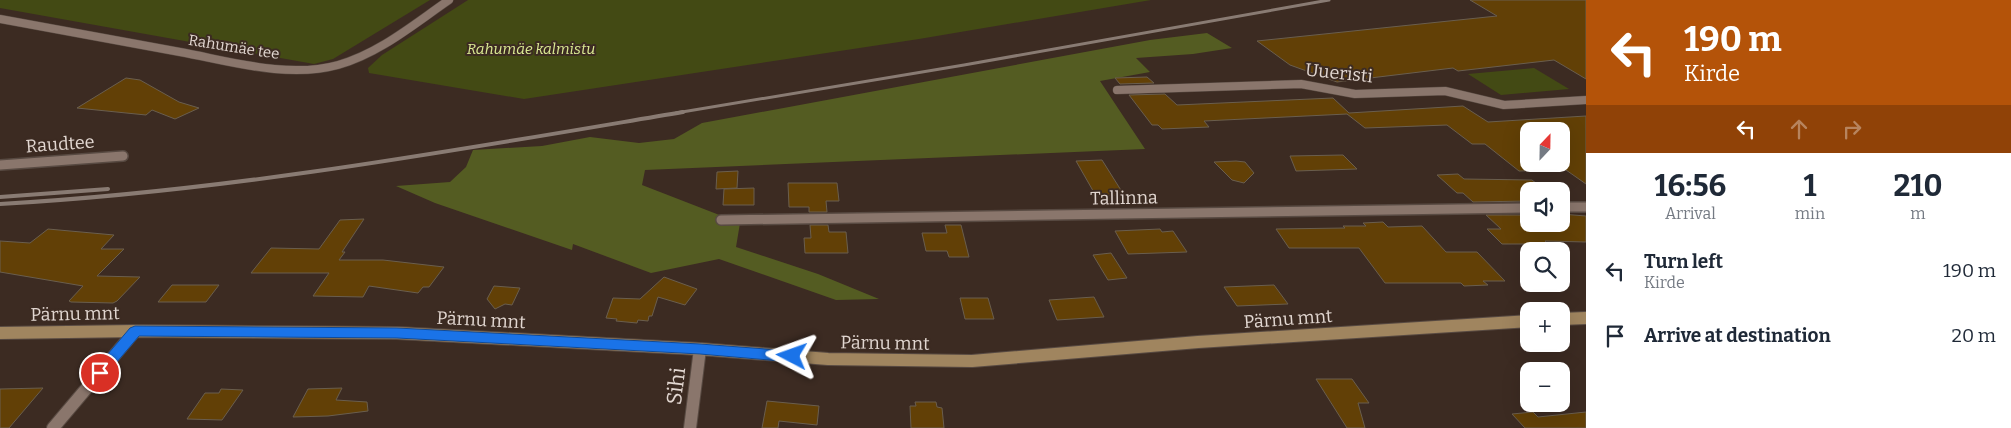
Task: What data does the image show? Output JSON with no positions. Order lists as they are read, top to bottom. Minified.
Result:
{"streets":{"main road":["Pärnu mnt"],"street":["Rahumäe tee","Uueristi","Raudtee","Tallinna","Sihi"]},"crossings":[["Pärnu mnt","Sihi"]],"parks":["Rahumäe kalmistu"],"north":"top","page":{"turn":["190 m","Kirde"],"map_buttons":["+","−"],"eta":["16:56","Arrival","1","min","210","m"],"list":[{"name":"Turn left","note":"Kirde","value":"190 m"},{"name":"Arrive at destination","value":"20 m"}]}}
